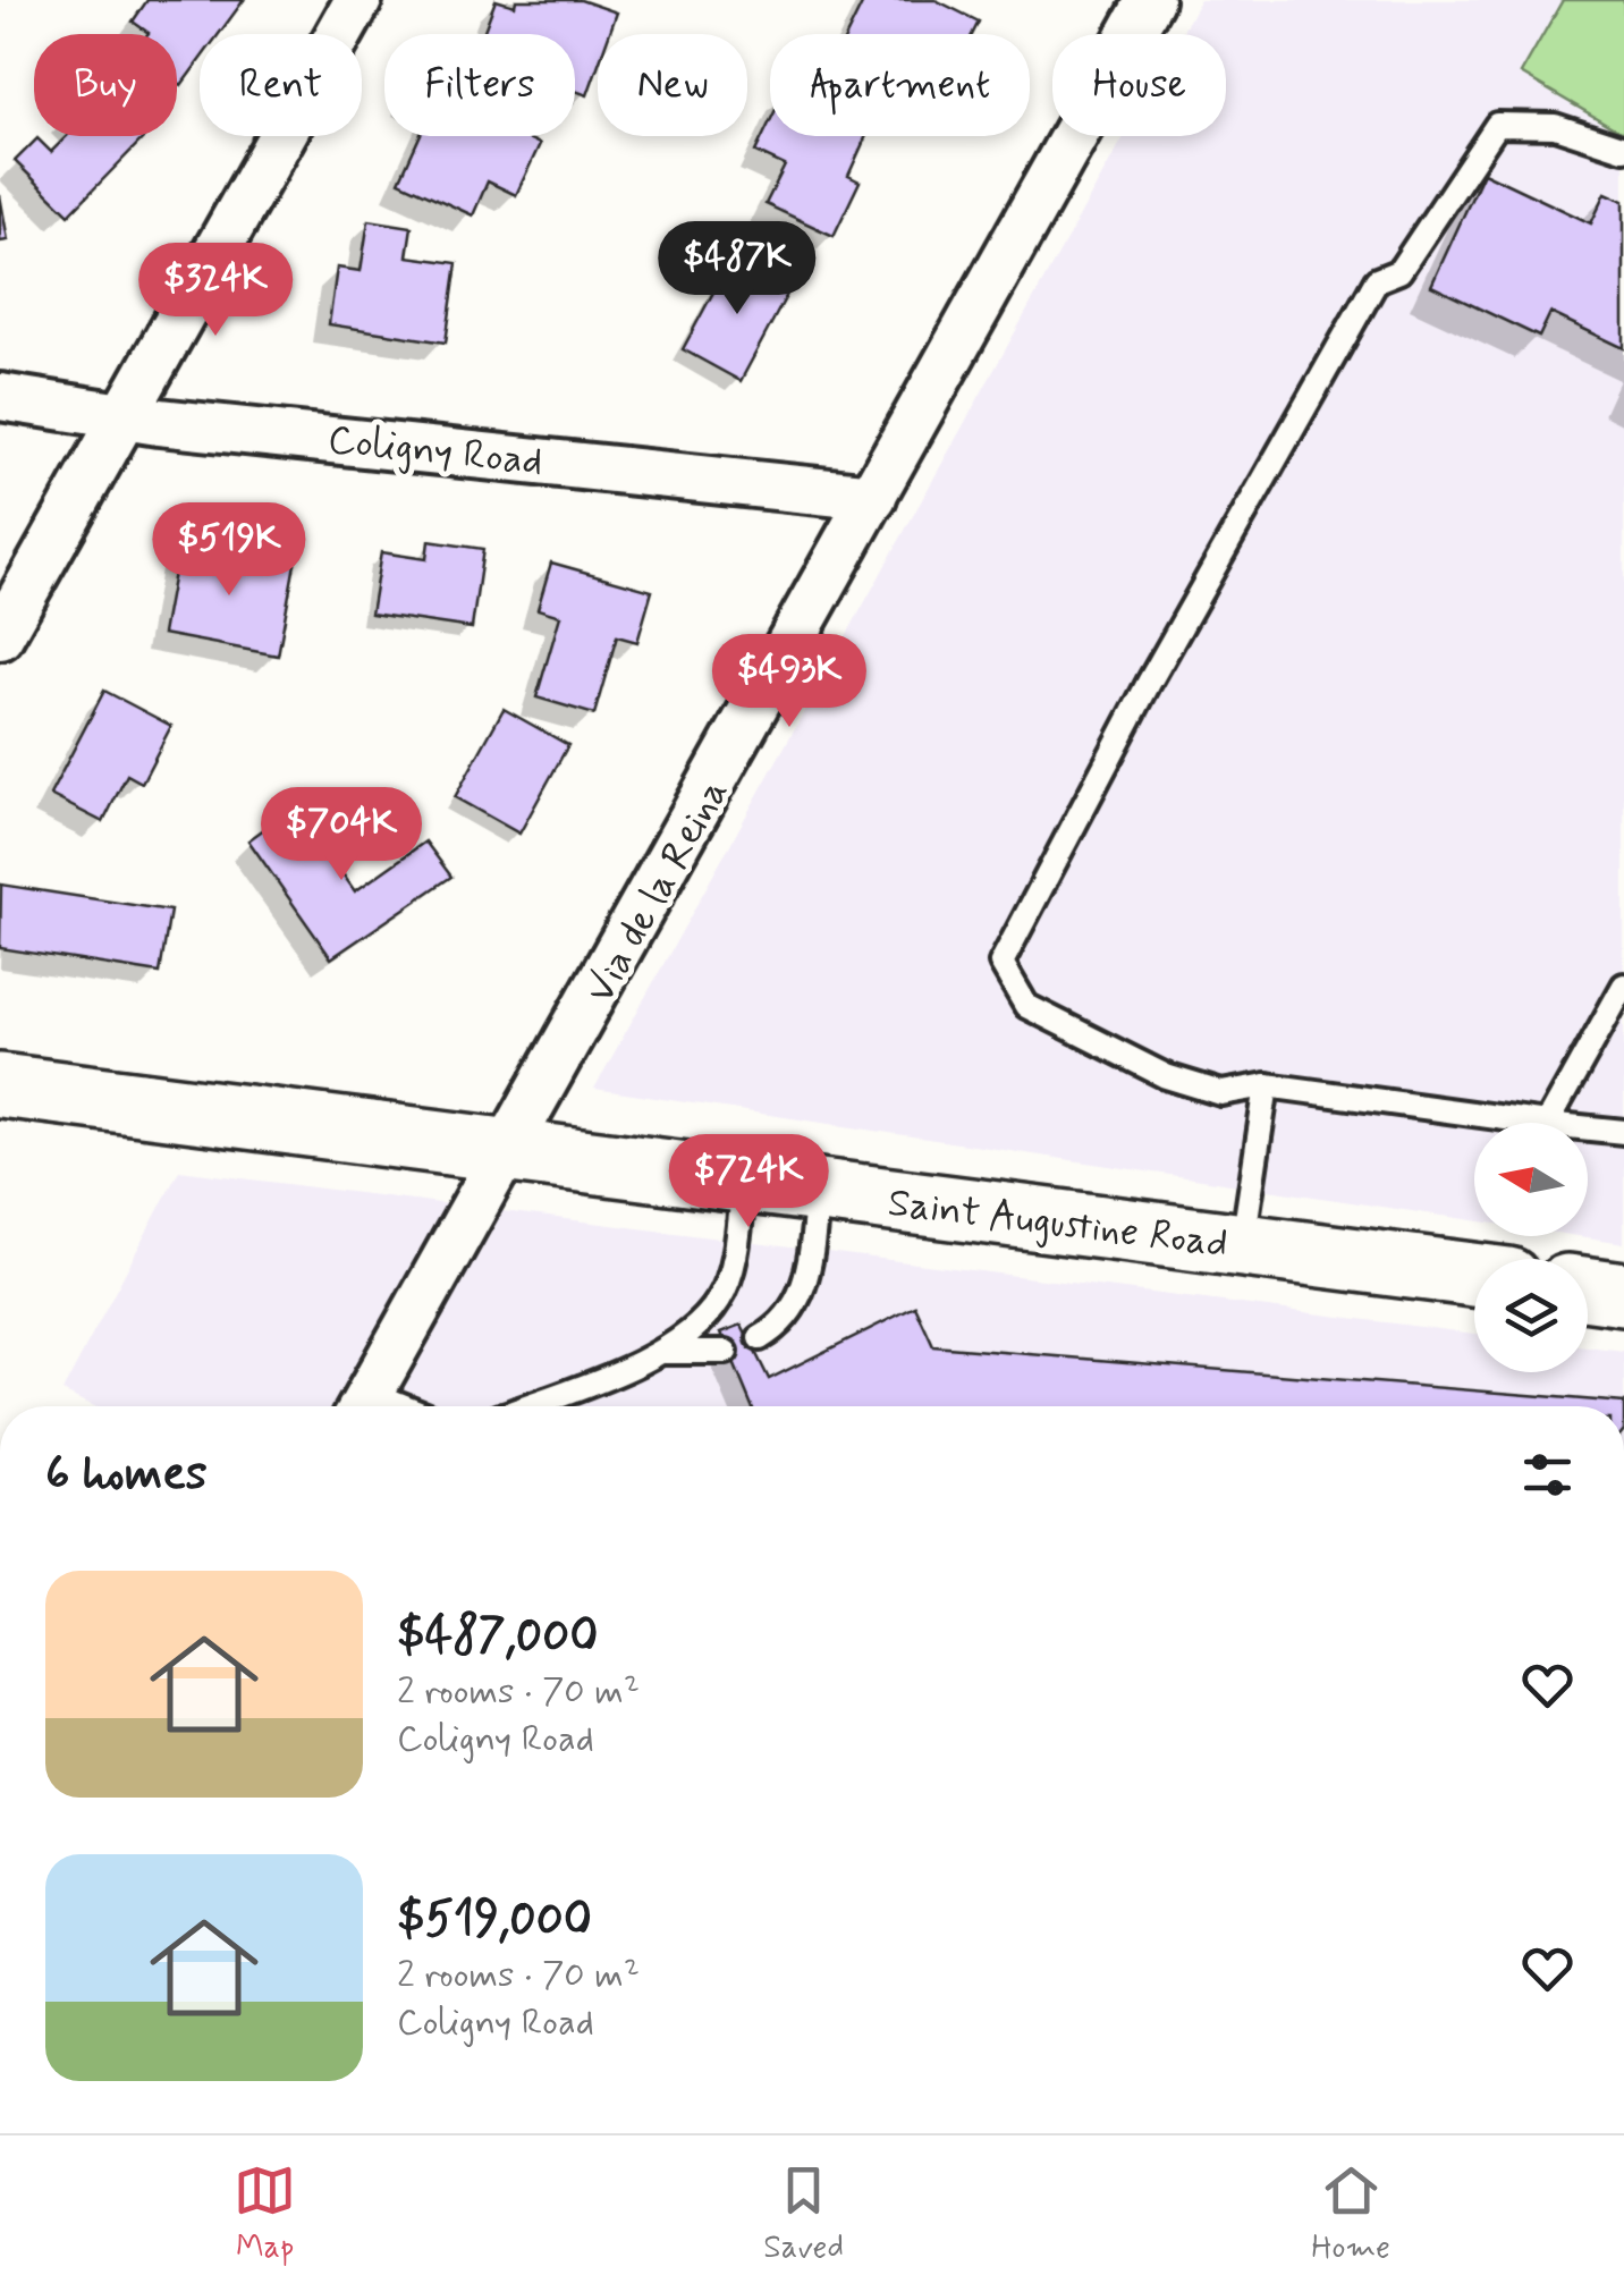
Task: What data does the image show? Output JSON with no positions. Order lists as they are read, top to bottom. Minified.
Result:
{"streets":{"main road":["Saint Augustine Road"],"street":["Coligny Road","Via de la Reina"]},"crossings":[["Coligny Road","Via de la Reina"],["Via de la Reina","Saint Augustine Road"]],"north":"left","page":{"chip":["Buy","Rent","Filters","New","Apartment","House"],"price":["$487K","$324K","$519K","$493K","$704K","$724K"],"heading":"6 homes","list":[{"name":"$487,000","note":"2 rooms · 70 m² · Coligny Road"},{"name":"$519,000","note":"2 rooms · 70 m² · Coligny Road"}],"tabs":["Map","Saved","Home"]}}
